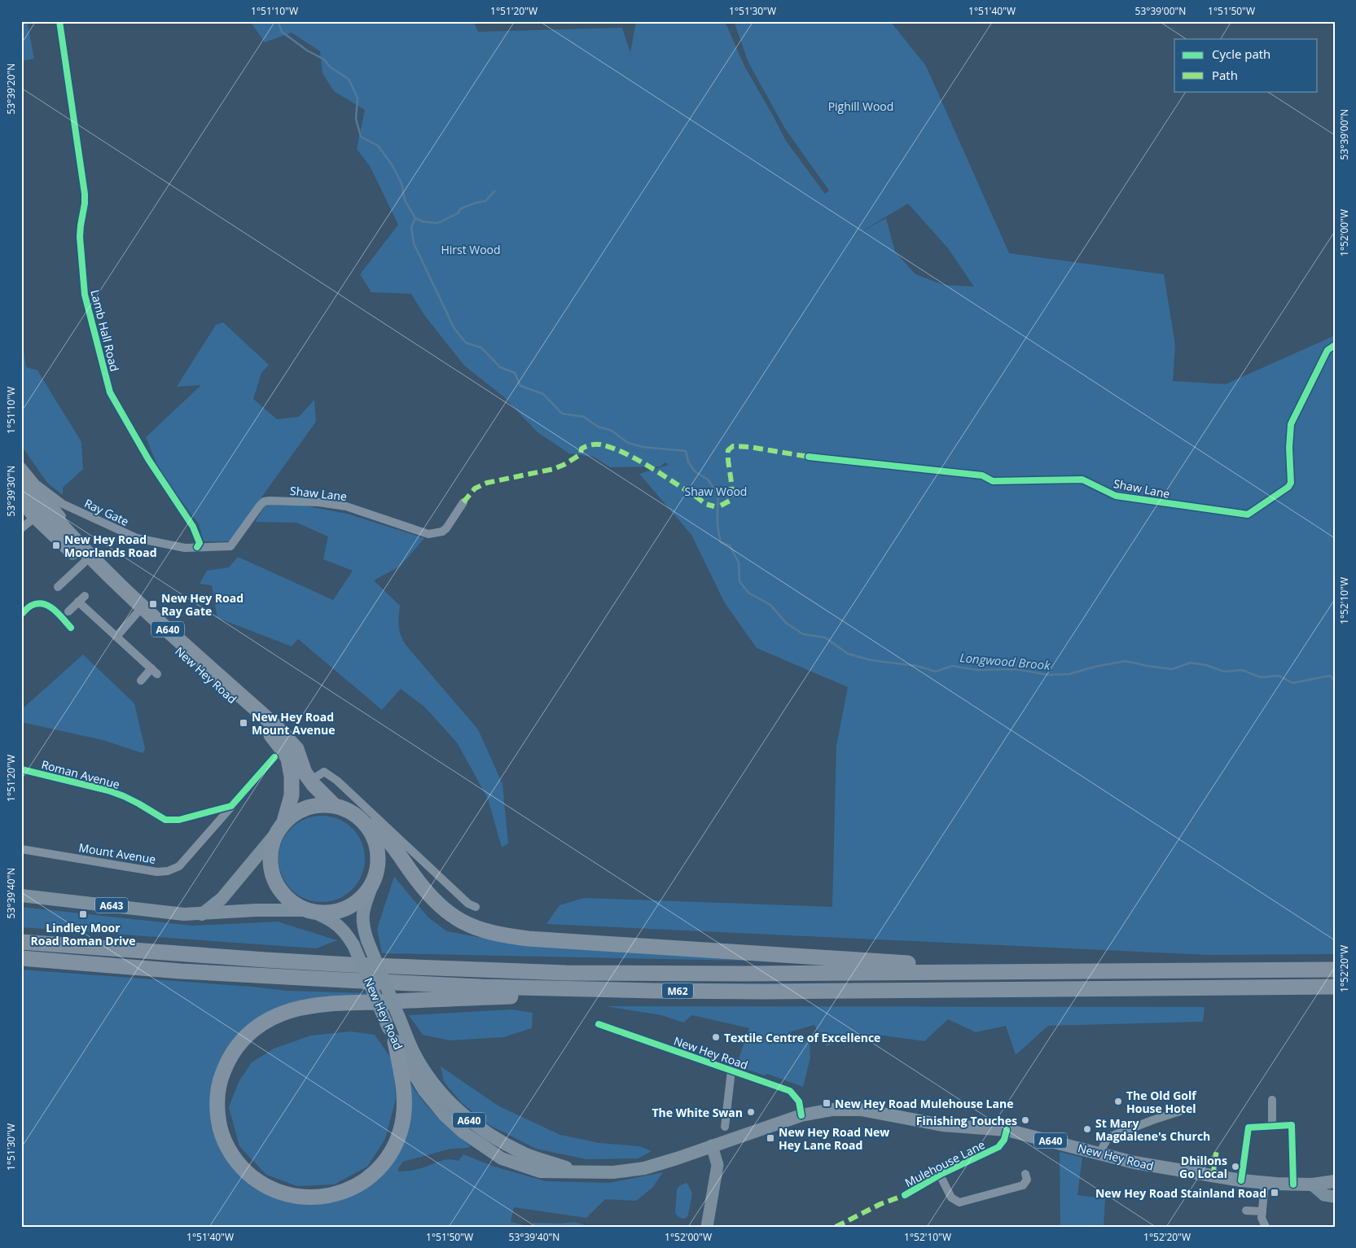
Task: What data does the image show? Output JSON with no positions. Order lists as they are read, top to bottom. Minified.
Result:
{"streets":{"highway":["A640","New Hey Road","M62"],"main road":["A643"],"street":["Lamb Hall Road","Shaw Lane","Ray Gate","Roman Avenue","Mount Avenue","Mulehouse Lane"]},"crossings":[["Lamb Hall Road","Shaw Lane"],["Lamb Hall Road","Ray Gate"],["Shaw Lane","Ray Gate"],["Ray Gate","New Hey Road"],["A640","New Hey Road"],["A640","A643"],["New Hey Road","A643"],["New Hey Road","Mulehouse Lane"],["Roman Avenue","Mount Avenue"]],"water":["Longwood Brook"],"parks":["Pighill Wood","Hirst Wood","Shaw Wood"],"places":{"transit":["New Hey Road Moorlands Road","New Hey Road Ray Gate","New Hey Road Mount Avenue","Lindley Moor Road Roman Drive","New Hey Road Mulehouse Lane","New Hey Road New Hey Lane Road","New Hey Road Stainland Road"],"other":["Textile Centre of Excellence","The Old Golf House Hotel","The White Swan","Finishing Touches","St Mary Magdalene's Church","Dhillons Go Local"]},"legend":["Cycle path","Path"],"coordinates":["1°51'10\"W","1°51'20\"W","1°51'30\"W","1°51'40\"W","53°39'00\"N","1°51'50\"W","53°39'20\"N","1°52'00\"W","53°39'30\"N","1°52'10\"W","53°39'40\"N","1°52'20\"W"]}
